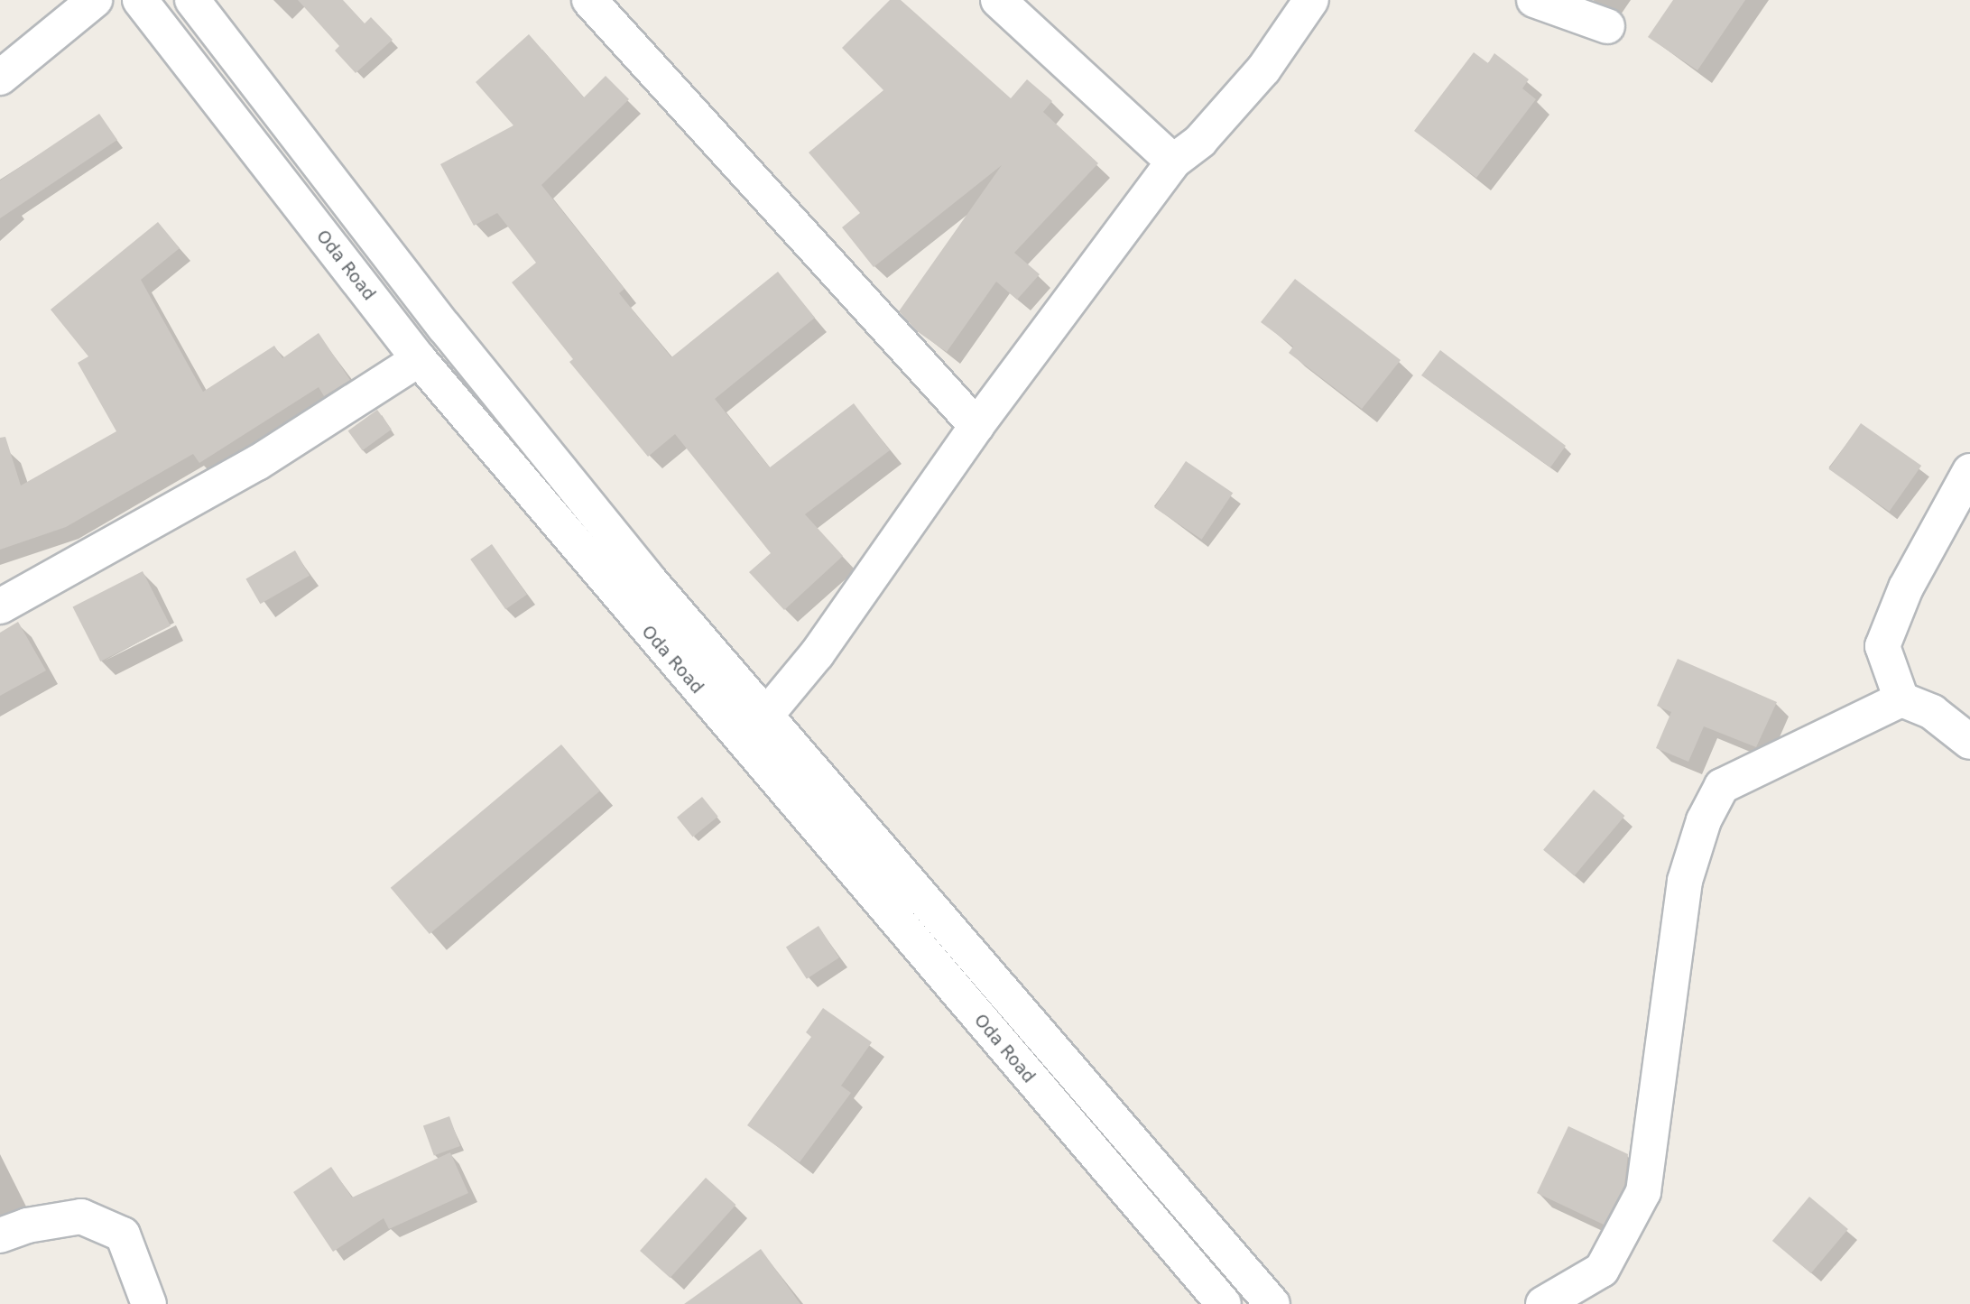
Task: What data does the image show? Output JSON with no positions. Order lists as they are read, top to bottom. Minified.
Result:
{"streets":{"street":["Oda Road"]}}
